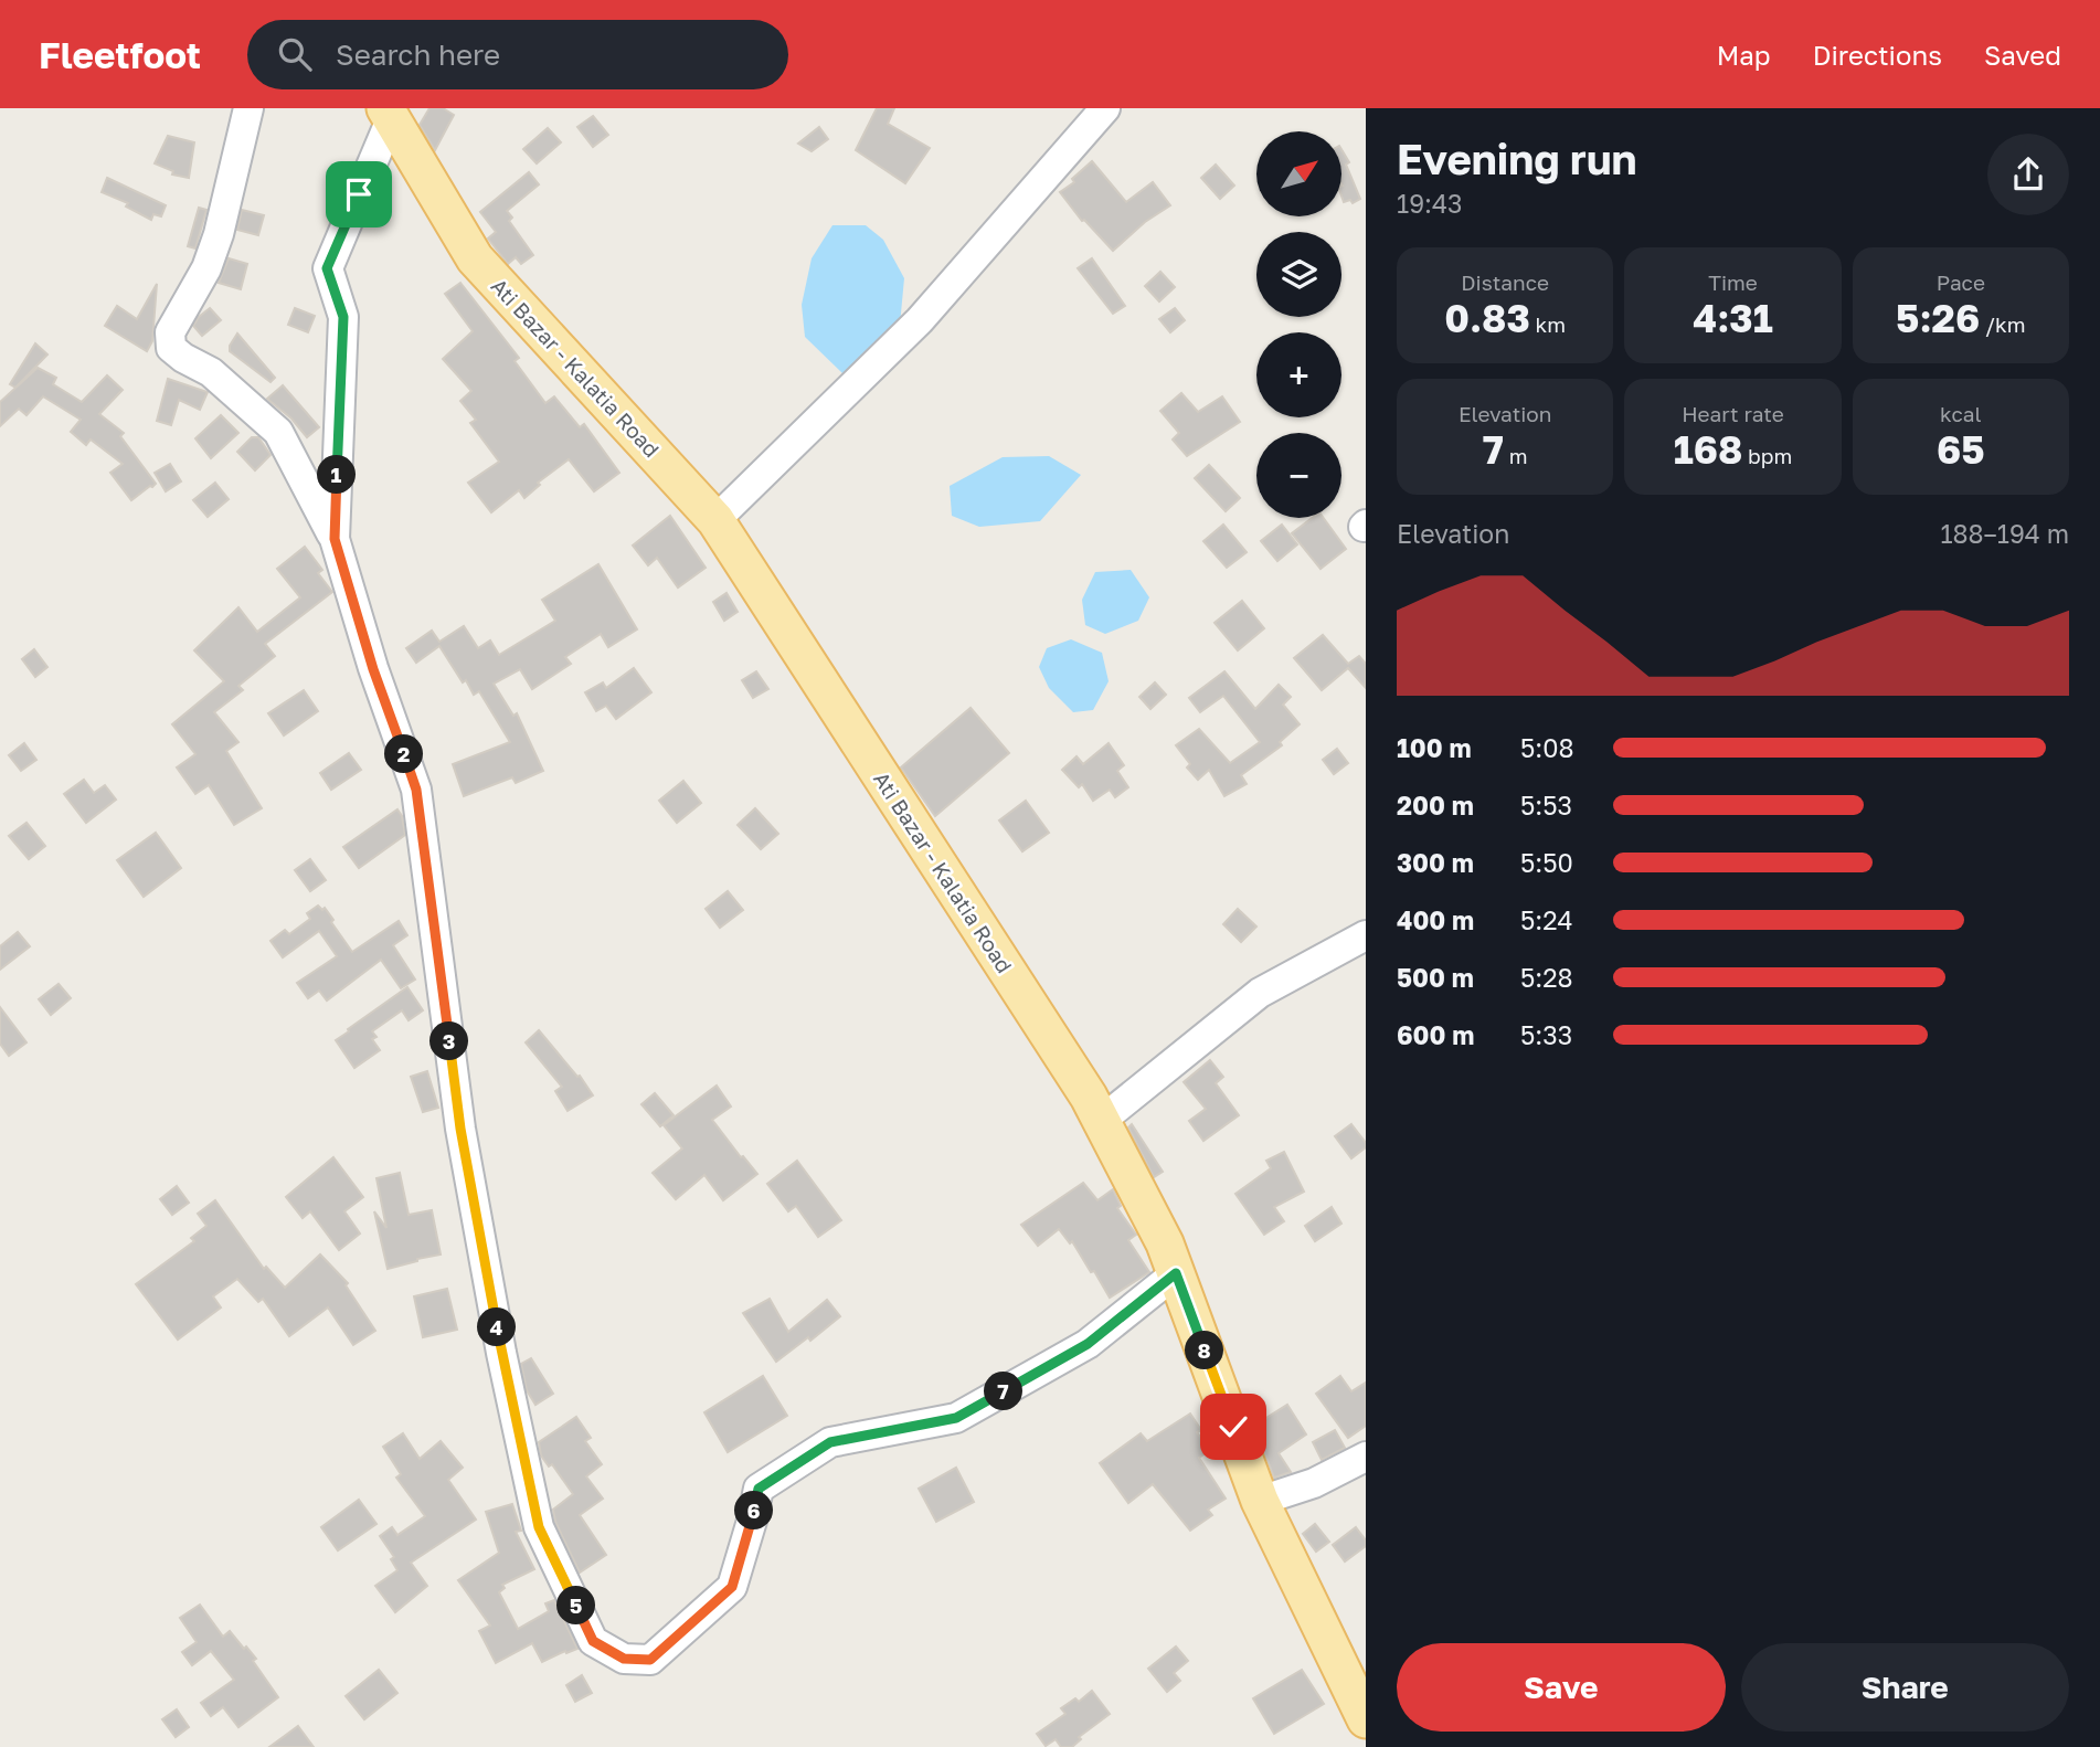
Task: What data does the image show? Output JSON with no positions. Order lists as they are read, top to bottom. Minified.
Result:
{"streets":{"main road":["Ati Bazar - Kalatia Road"]},"north":"top right","page":{"header":"Fleetfoot","search":"Search here","nav":["Map","Directions","Saved"],"heading":["Evening run","19:43"],"map_buttons":["+","−"],"stats":[["Distance","0.83 km"],["Time","4:31"],["Pace","5:26 /km"],["Elevation","7 m"],["Heart rate","168 bpm"],["kcal","65"]],"pins":["1","2","3","4","8","7","6","5"],"chart":["Elevation","188–194 m"],"list":[{"name":"100 m","note":"5:08"},{"name":"200 m","note":"5:53"},{"name":"300 m","note":"5:50"},{"name":"400 m","note":"5:24"},{"name":"500 m","note":"5:28"},{"name":"600 m","note":"5:33"}],"buttons":["Save","Share"]}}
